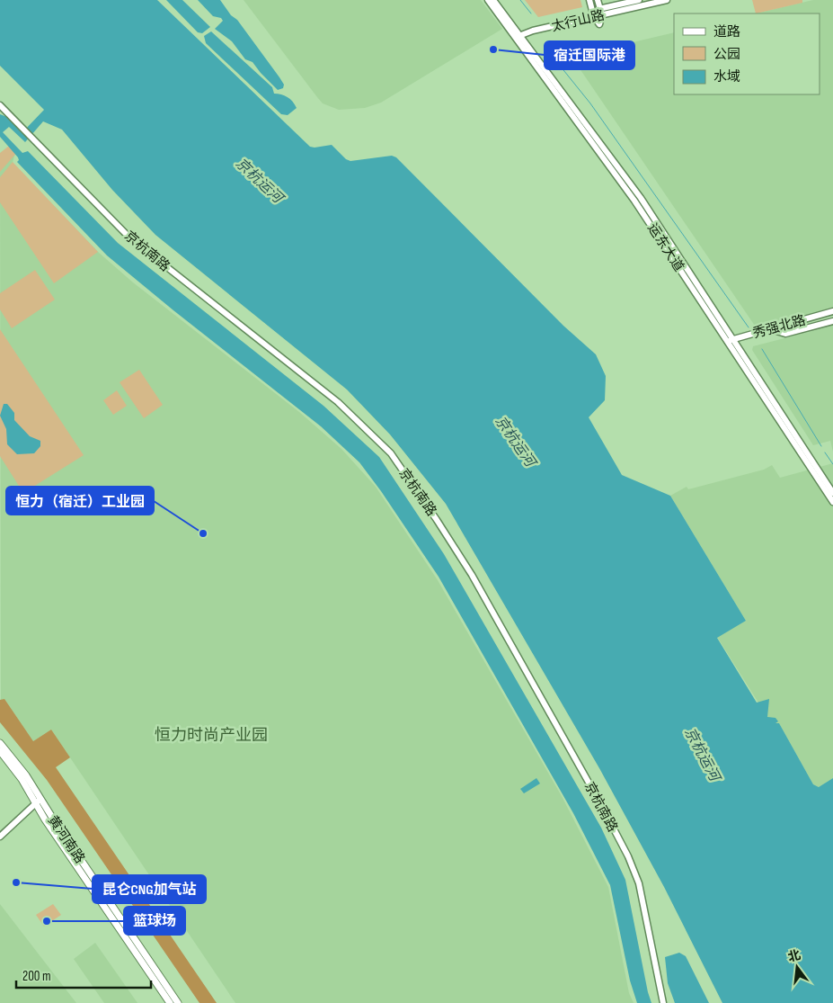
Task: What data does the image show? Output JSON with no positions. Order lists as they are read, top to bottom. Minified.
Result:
{"streets":{"main road":["黄河南路"],"street":["太行山路","运东大道","京杭南路","秀强北路"]},"crossings":[["太行山路","运东大道"],["运东大道","秀强北路"]],"districts":["恒力时尚产业园"],"water":["京杭运河"],"places":["宿迁国际港","恒力（宿迁）工业园","昆仑CNG加气站","篮球场"],"legend":["道路","公园","水域"],"scale_bar":"200 m","north":"top"}
